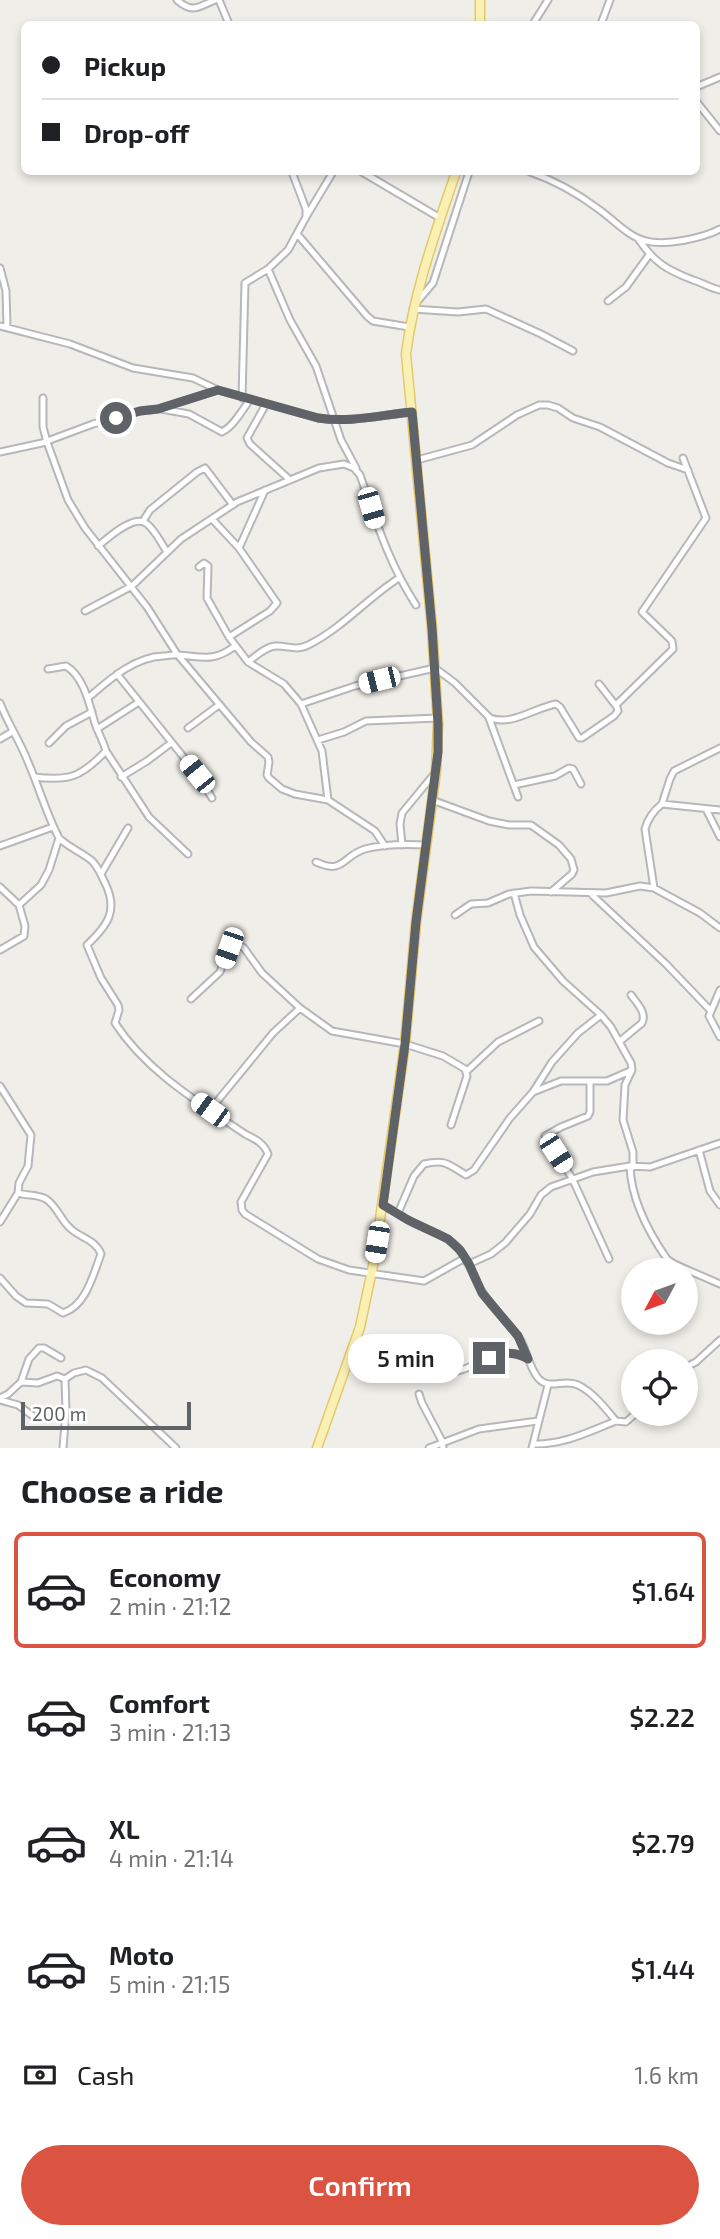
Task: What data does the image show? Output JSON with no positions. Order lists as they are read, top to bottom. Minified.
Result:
{"scale_bar":"200 m","north":"bottom left","page":{"banner":["Pickup","Drop-off"],"bubble":"5 min","scale":"200 m","heading":"Choose a ride","list":[{"name":"Economy","note":"2 min · 21:12","value":"$1.64"},{"name":"Comfort","note":"3 min · 21:13","value":"$2.22"},{"name":"XL","note":"4 min · 21:14","value":"$2.79"},{"name":"Moto","note":"5 min · 21:15","value":"$1.44"}],"pay":["Cash","1.6 km"],"buttons":"Confirm"}}
